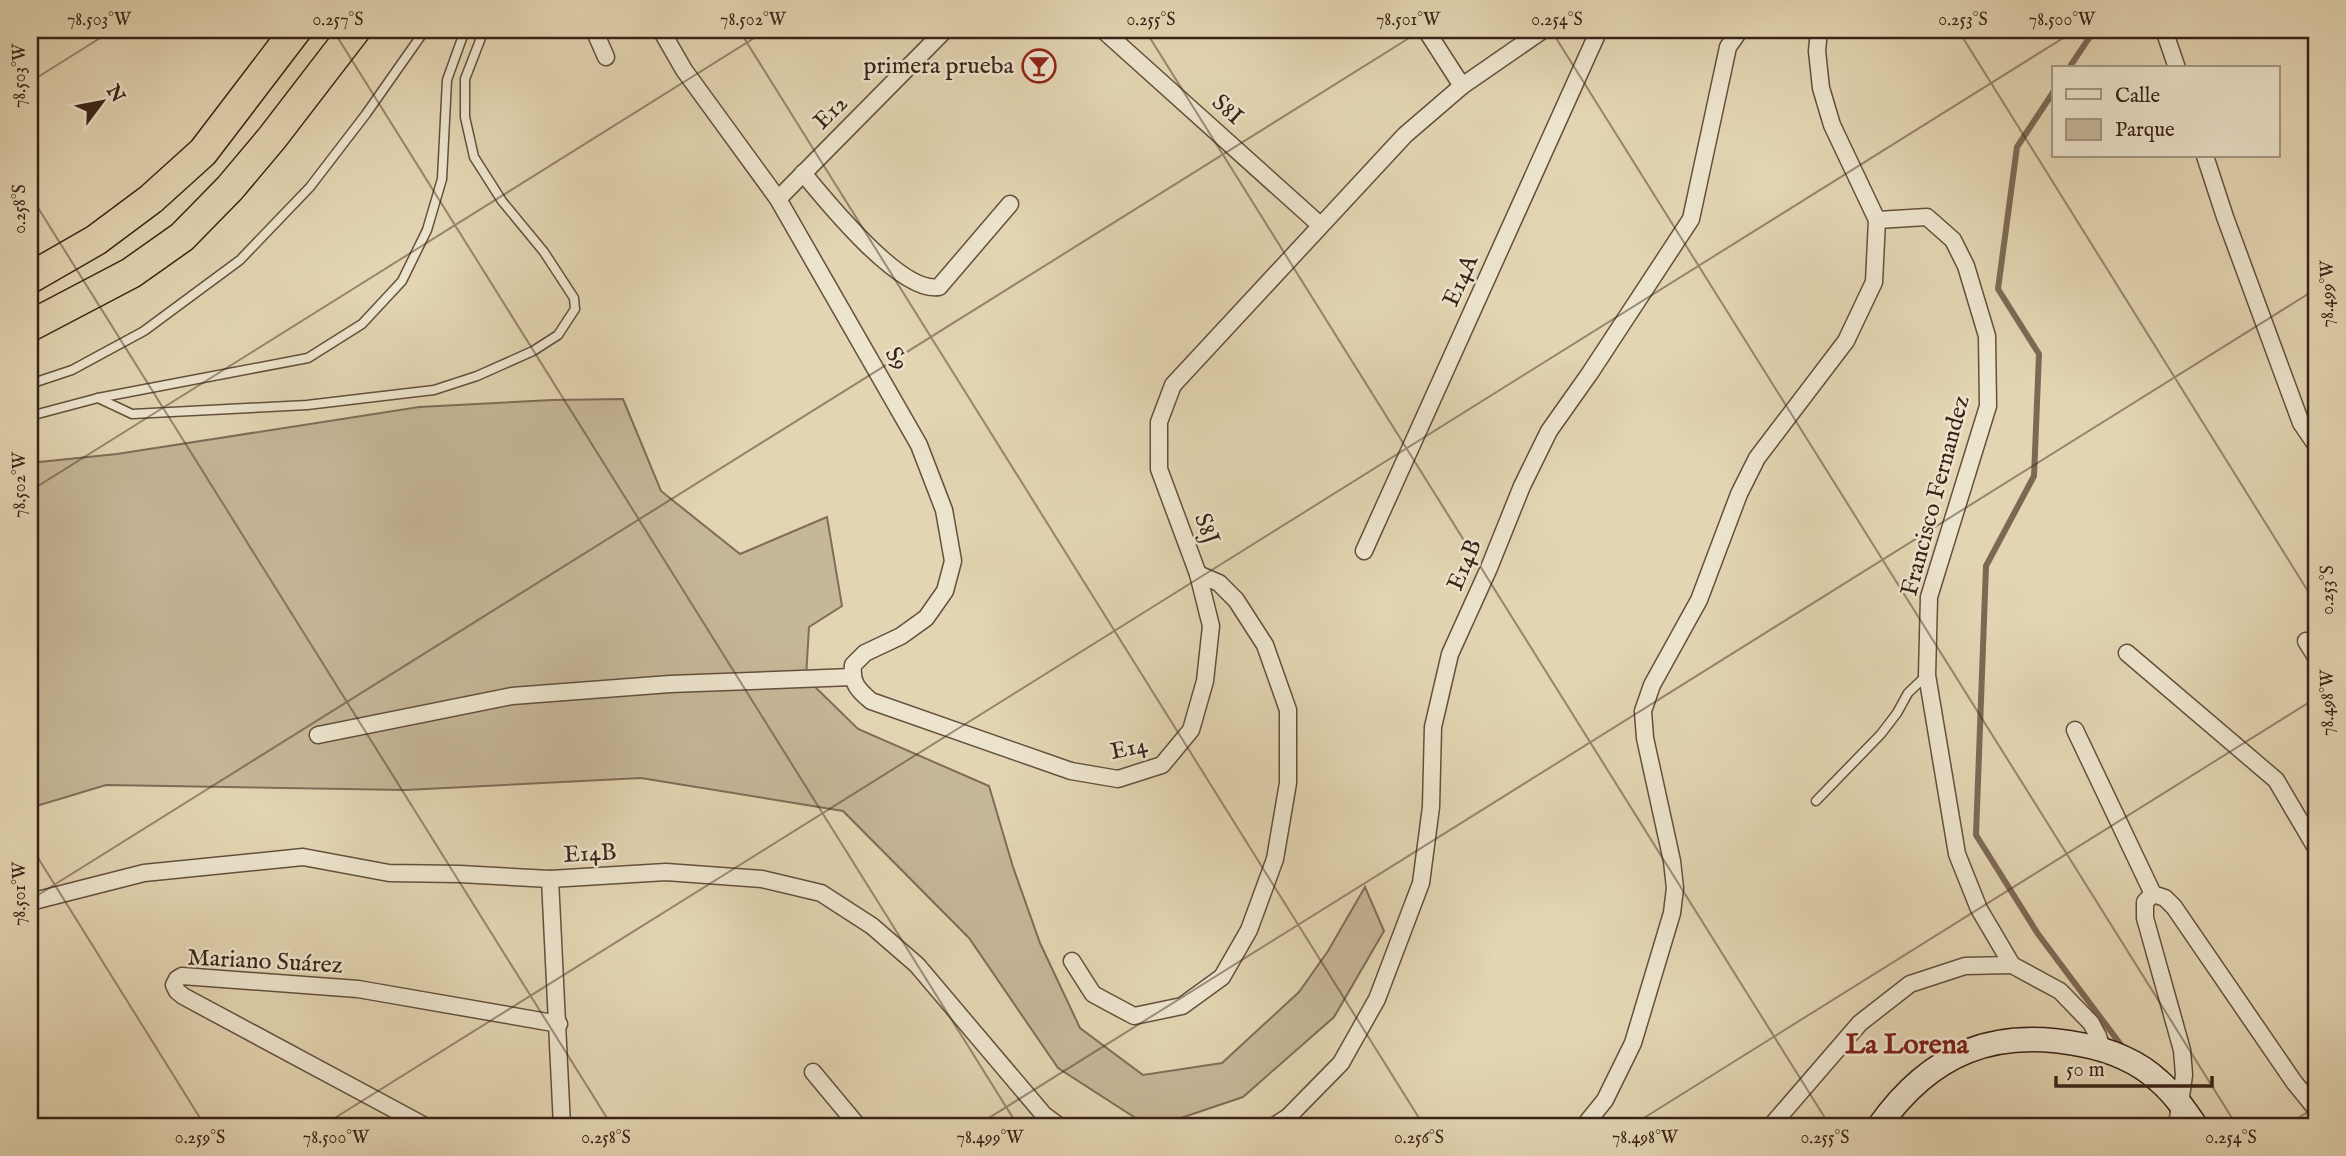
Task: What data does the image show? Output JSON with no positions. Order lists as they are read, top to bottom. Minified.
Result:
{"streets":{"street":["S8I","E12","E14A","S9","Francisco Fernandez","S8J","E14B","E14","Mariano Suárez"]},"crossings":[["S8I","S8J"],["E12","S9"],["S9","E14"],["S8J","E14"]],"districts":["La Lorena"],"places":{"bar":["primera prueba"]},"legend":["Calle","Parque"],"scale_bar":"50 m","north":"top right","coordinates":["78.503°W","0.257°S","78.502°W","0.255°S","78.501°W","0.254°S","0.253°S","78.500°W","0.258°S","78.499°W","78.498°W","0.259°S","0.256°S"]}
